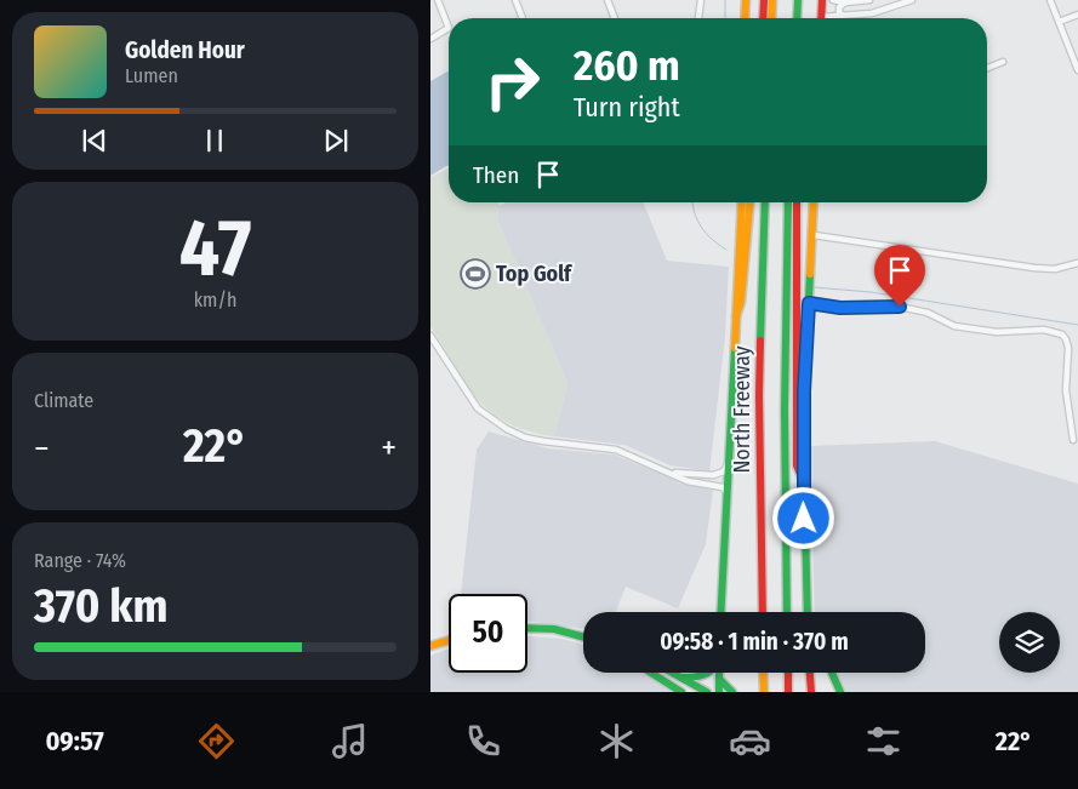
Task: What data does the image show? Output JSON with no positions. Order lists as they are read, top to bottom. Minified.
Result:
{"streets":{"main road":["North Freeway"]},"places":{"sports":["Top Golf"]},"page":{"turn":["260 m","Turn right"],"song":["Golden Hour","Lumen"],"then":"Then","tile":[["47","km/h"],"Climate",["Range · 74%","370 km"]],"heat":["−","22°","+"],"limit":"50","trip":"09:58 · 1 min · 370 m","tabs":["09:57","22°"]}}
